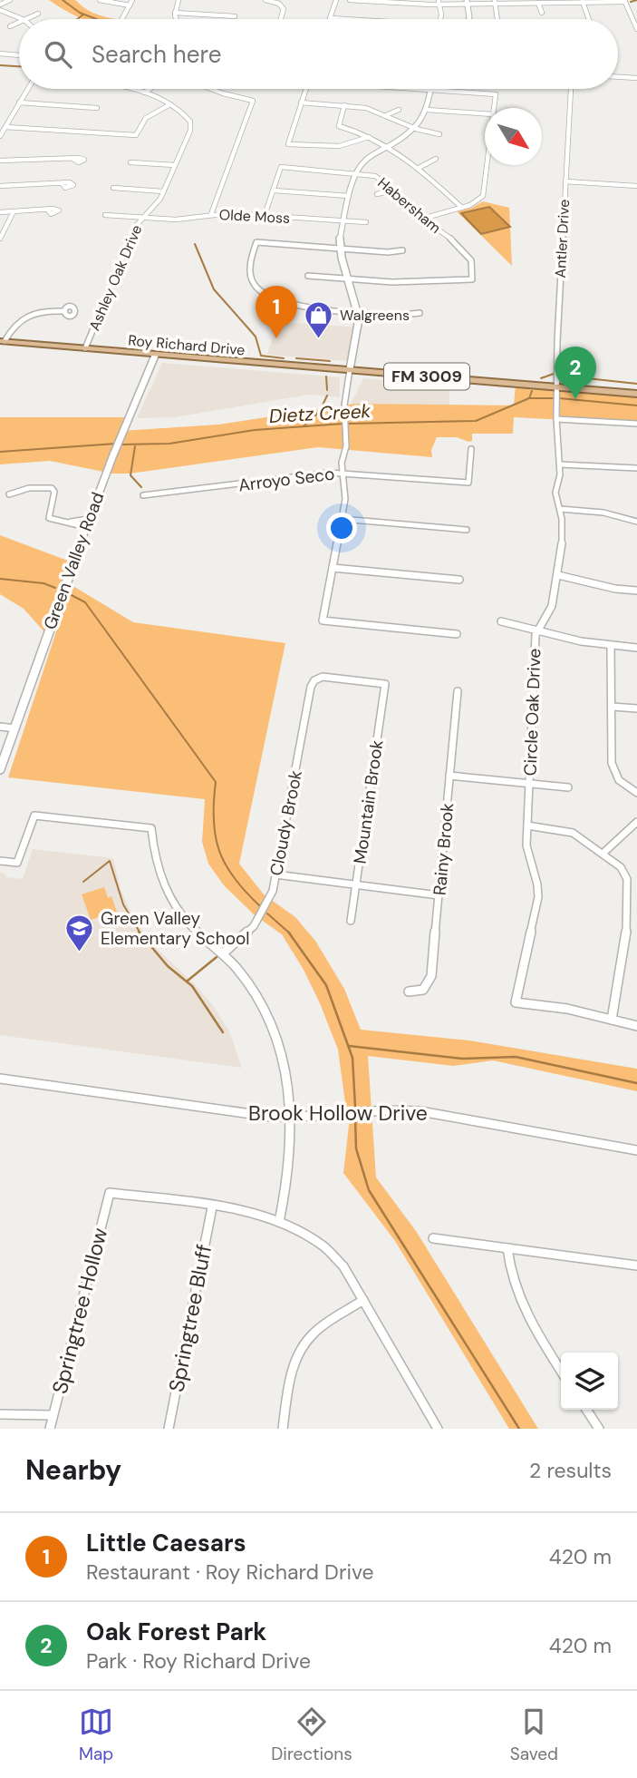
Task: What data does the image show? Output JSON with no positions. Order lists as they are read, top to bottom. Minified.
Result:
{"streets":{"main road":["Roy Richard Drive","FM 3009"],"street":["Habersham","Olde Moss","Antler Drive","Ashley Oak Drive","Arroyo Seco","Green Valley Road","Circle Oak Drive","Mountain Brook","Cloudy Brook","Rainy Brook","Brook Hollow Drive","Springtree Hollow","Springtree Bluff"]},"crossings":[["Olde Moss","Ashley Oak Drive"],["Antler Drive","Roy Richard Drive"],["Antler Drive","Circle Oak Drive"],["Ashley Oak Drive","Roy Richard Drive"],["Roy Richard Drive","Green Valley Road"],["Roy Richard Drive","Circle Oak Drive"],["Mountain Brook","Cloudy Brook"],["Springtree Hollow","Springtree Bluff"]],"water":["Dietz Creek"],"places":{"shop":["Walgreens"],"school or university":["Green Valley Elementary School"]},"north":"bottom right","page":{"search":"Search here","pins":["1","2"],"heading":["Nearby","2 results"],"list":[{"mark":"1","name":"Little Caesars","note":"Restaurant · Roy Richard Drive","value":"420 m"},{"mark":"2","name":"Oak Forest Park","note":"Park · Roy Richard Drive","value":"420 m"}],"nav":["Map","Directions","Saved"]}}
